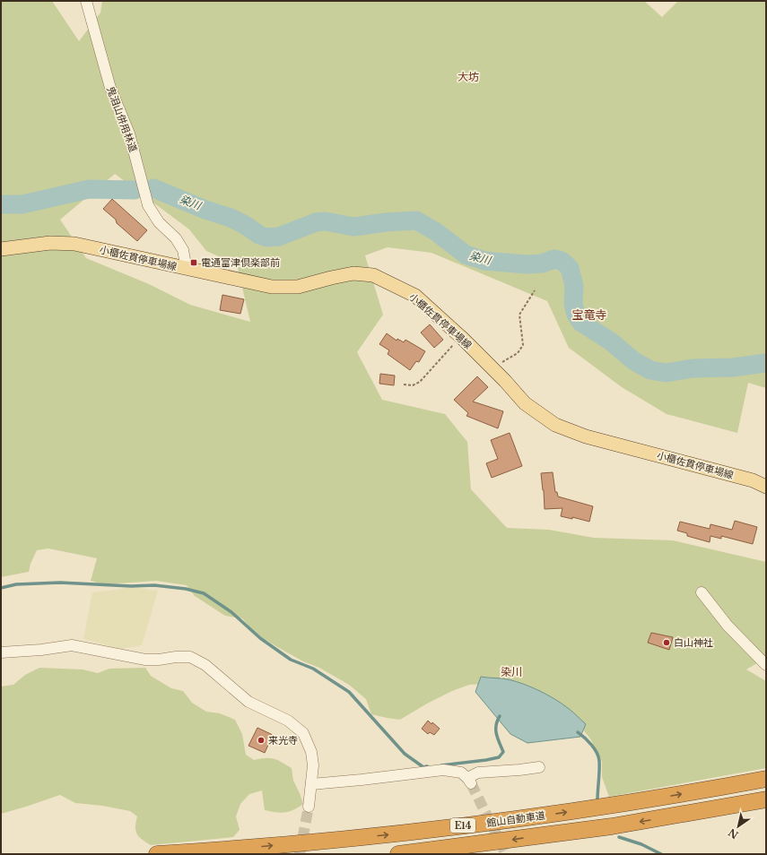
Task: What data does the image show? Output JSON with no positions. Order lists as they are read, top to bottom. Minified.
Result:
{"streets":{"highway":["館山自動車道","E14"],"main road":["小櫃佐貫停車場線"],"street":["鬼泪山併用林道"]},"crossings":[["鬼泪山併用林道","小櫃佐貫停車場線"]],"districts":["大坊","宝竜寺","染川"],"water":["染川"],"places":{"transit":["電通富津倶楽部前"],"other":["白山神社","来光寺"]},"north":"bottom left"}
